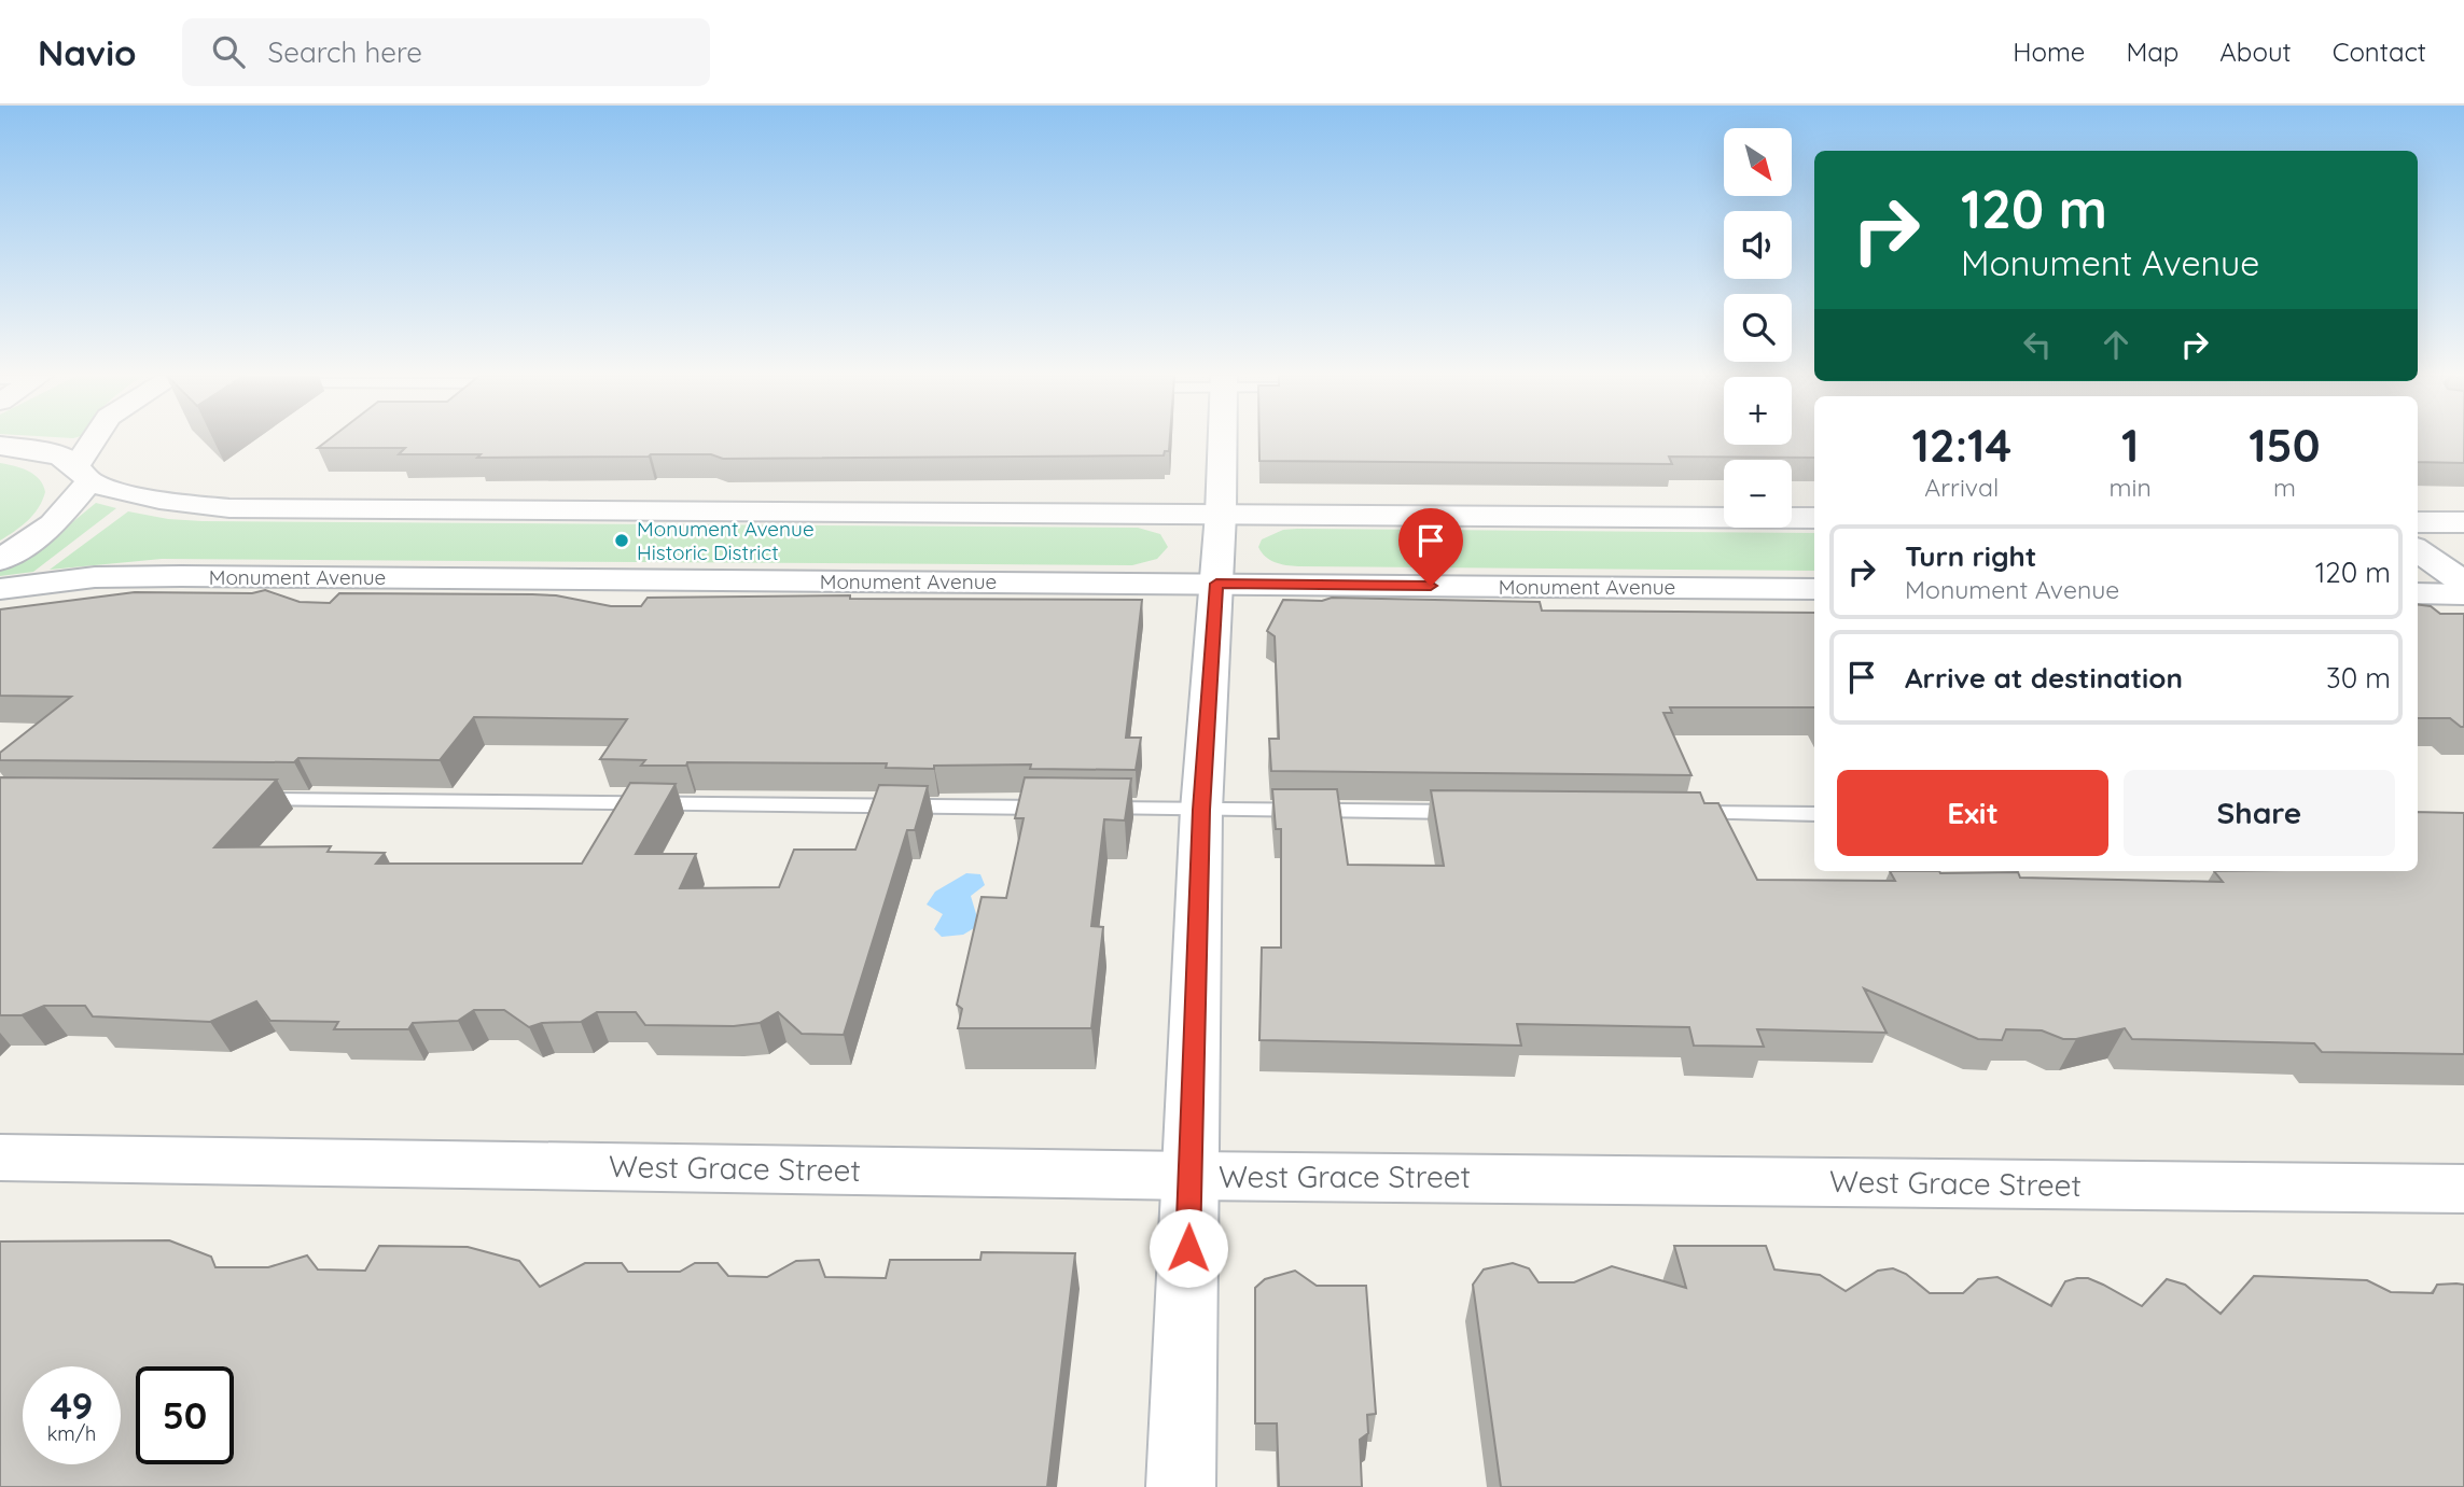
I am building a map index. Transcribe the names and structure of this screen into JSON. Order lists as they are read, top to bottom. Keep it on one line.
{"streets":{"street":["Monument Avenue","West Grace Street"]},"places":["Monument Avenue Historic District"],"north":"bottom right","page":{"header":"Navio","search":"Search here","nav":["Home","Map","About","Contact"],"map_buttons":["+","−"],"turn":["120 m","Monument Avenue"],"eta":["12:14","Arrival","1","min","150","m"],"list":[{"name":"Turn right","note":"Monument Avenue","value":"120 m"},{"name":"Arrive at destination","value":"30 m"}],"buttons":["Exit","Share"],"speed":"49 km/h","limit":"50"}}
